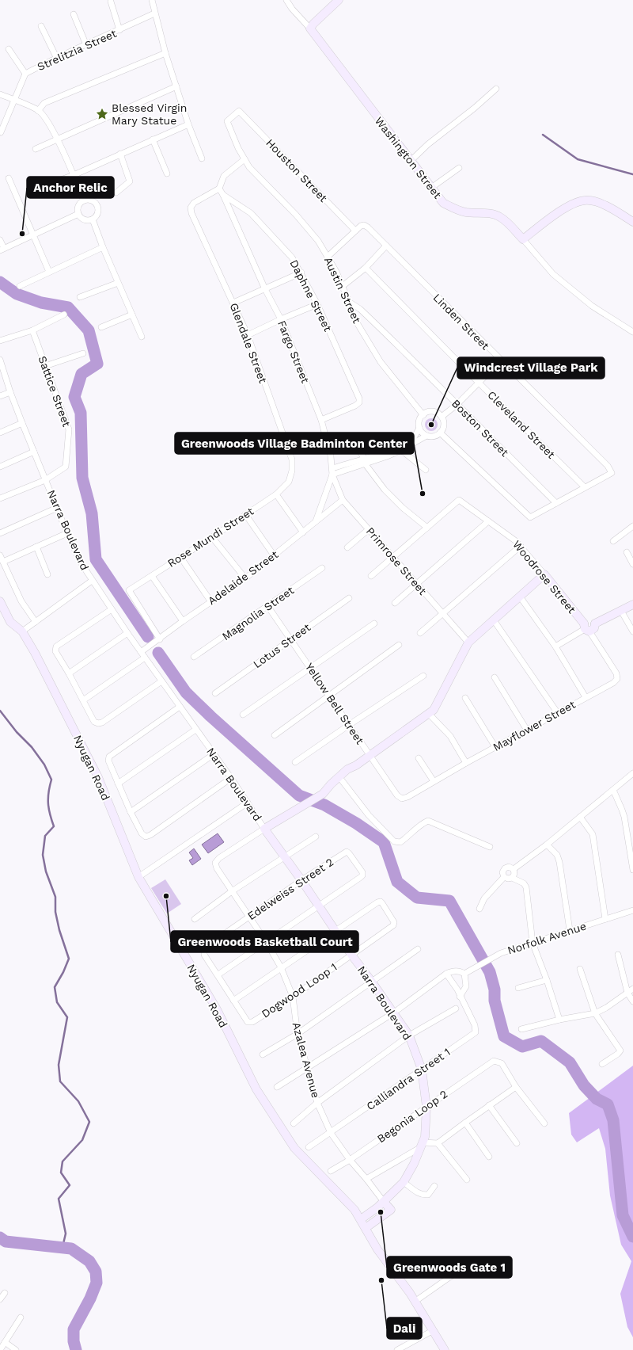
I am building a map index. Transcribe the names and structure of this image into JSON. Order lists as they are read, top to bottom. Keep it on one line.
{"streets":{"street":["Strelitzia Street","Washington Street","Houston Street","Austin Street","Daphne Street","Linden Street","Glendale Street","Fargo Street","Sattice Street","Cleveland Street","Boston Street","Narra Boulevard","Rose Mundi Street","Primrose Street","Woodrose Street","Adelaide Street","Magnolia Street","Lotus Street","Yellow Bell Street","Mayflower Street","Nyugan Road","Edelweiss Street 2","Norfolk Avenue","Dogwood Loop 1","Azalea Avenue","Calliandra Street 1","Begonia Loop 2"]},"crossings":[["Houston Street","Austin Street"],["Houston Street","Linden Street"],["Austin Street","Boston Street"],["Daphne Street","Fargo Street"],["Linden Street","Cleveland Street"],["Glendale Street","Fargo Street"],["Glendale Street","Rose Mundi Street"],["Fargo Street","Primrose Street"],["Fargo Street","Adelaide Street"],["Sattice Street","Narra Boulevard"],["Narra Boulevard","Adelaide Street"],["Narra Boulevard","Nyugan Road"],["Narra Boulevard","Edelweiss Street 2"],["Narra Boulevard","Dogwood Loop 1"],["Narra Boulevard","Azalea Avenue"],["Narra Boulevard","Calliandra Street 1"],["Narra Boulevard","Begonia Loop 2"],["Rose Mundi Street","Adelaide Street"],["Primrose Street","Woodrose Street"],["Primrose Street","Adelaide Street"],["Woodrose Street","Mayflower Street"],["Magnolia Street","Yellow Bell Street"],["Lotus Street","Yellow Bell Street"],["Yellow Bell Street","Mayflower Street"],["Edelweiss Street 2","Azalea Avenue"],["Dogwood Loop 1","Azalea Avenue"],["Azalea Avenue","Calliandra Street 1"],["Azalea Avenue","Begonia Loop 2"]],"places":{"place":["Blessed Virgin Mary Statue"],"other":["Anchor Relic","Windcrest Village Park","Greenwoods Village Badminton Center","Greenwoods Basketball Court","Greenwoods Gate 1","Dali"]}}
